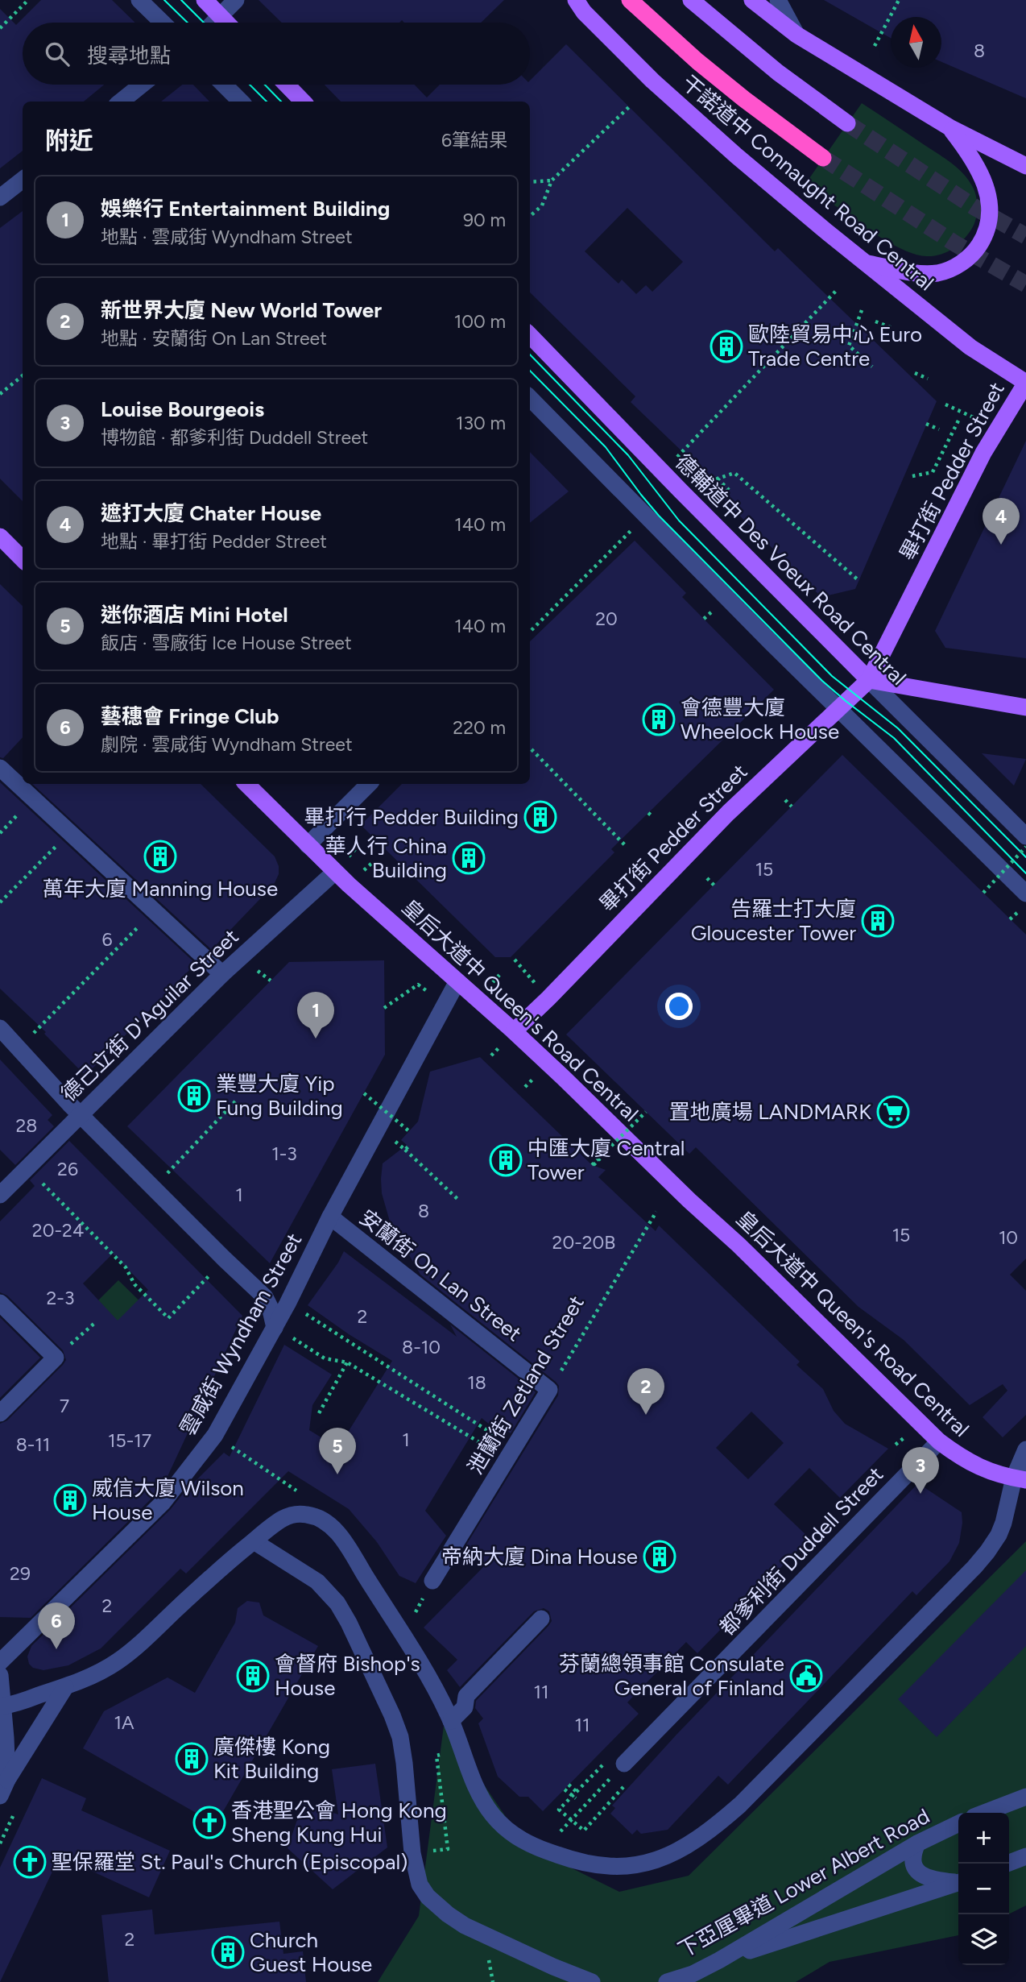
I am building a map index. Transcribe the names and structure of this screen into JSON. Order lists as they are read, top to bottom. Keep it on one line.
{"streets":{"highway":["干諾道中 Connaught Road Central"],"main road":["畢打街 Pedder Street","德輔道中 Des Voeux Road Central","皇后大道中 Queen's Road Central"],"street":["德己立街 D'Aguilar Street","安蘭街 On Lan Street","雲咸街 Wyndham Street","泄蘭街 Zetland Street","都爹利街 Duddell Street","下亞厘畢道 Lower Albert Road"]},"crossings":[["干諾道中 Connaught Road Central","畢打街 Pedder Street"],["畢打街 Pedder Street","德輔道中 Des Voeux Road Central"],["畢打街 Pedder Street","皇后大道中 Queen's Road Central"],["皇后大道中 Queen's Road Central","德己立街 D'Aguilar Street"],["皇后大道中 Queen's Road Central","雲咸街 Wyndham Street"],["皇后大道中 Queen's Road Central","都爹利街 Duddell Street"],["安蘭街 On Lan Street","雲咸街 Wyndham Street"],["安蘭街 On Lan Street","泄蘭街 Zetland Street"]],"places":{"building":["歐陸貿易中心 Euro Trade Centre","會德豐大廈 Wheelock House","畢打行 Pedder Building","萬年大廈 Manning House","華人行 China Building","告羅士打大廈 Gloucester Tower","業豐大廈 Yip Fung Building","中匯大廈 Central Tower","威信大廈 Wilson House","帝納大廈 Dina House","會督府 Bishop's House","廣傑樓 Kong Kit Building","Church Guest House"],"supermarket":["置地廣場 LANDMARK"],"public building":["芬蘭總領事館 Consulate General of Finland"],"church":["香港聖公會 Hong Kong Sheng Kung Hui","聖保羅堂 St. Paul's Church (Episcopal)"]},"house_numbers":["8","20","15","6","28","1-3","26","1","8","20-24","15","10","20-20B","2-3","2","8-10","18","7","1","15-17","8-11","29","2","11","1A","11","2"],"north":"top","page":{"search":"搜尋地點","heading":["附近","6筆結果"],"list":[{"mark":"1","name":"娛樂行 Entertainment Building","note":"地點 · 雲咸街 Wyndham Street","value":"90 m"},{"mark":"2","name":"新世界大廈 New World Tower","note":"地點 · 安蘭街 On Lan Street","value":"100 m"},{"mark":"3","name":"Louise Bourgeois","note":"博物館 · 都爹利街 Duddell Street","value":"130 m"},{"mark":"4","name":"遮打大廈 Chater House","note":"地點 · 畢打街 Pedder Street","value":"140 m"},{"mark":"5","name":"迷你酒店 Mini Hotel","note":"飯店 · 雪廠街 Ice House Street","value":"140 m"},{"mark":"6","name":"藝穗會 Fringe Club","note":"劇院 · 雲咸街 Wyndham Street","value":"220 m"}],"pins":["4","1","2","5","3","6"],"map_buttons":["+","−"]}}
